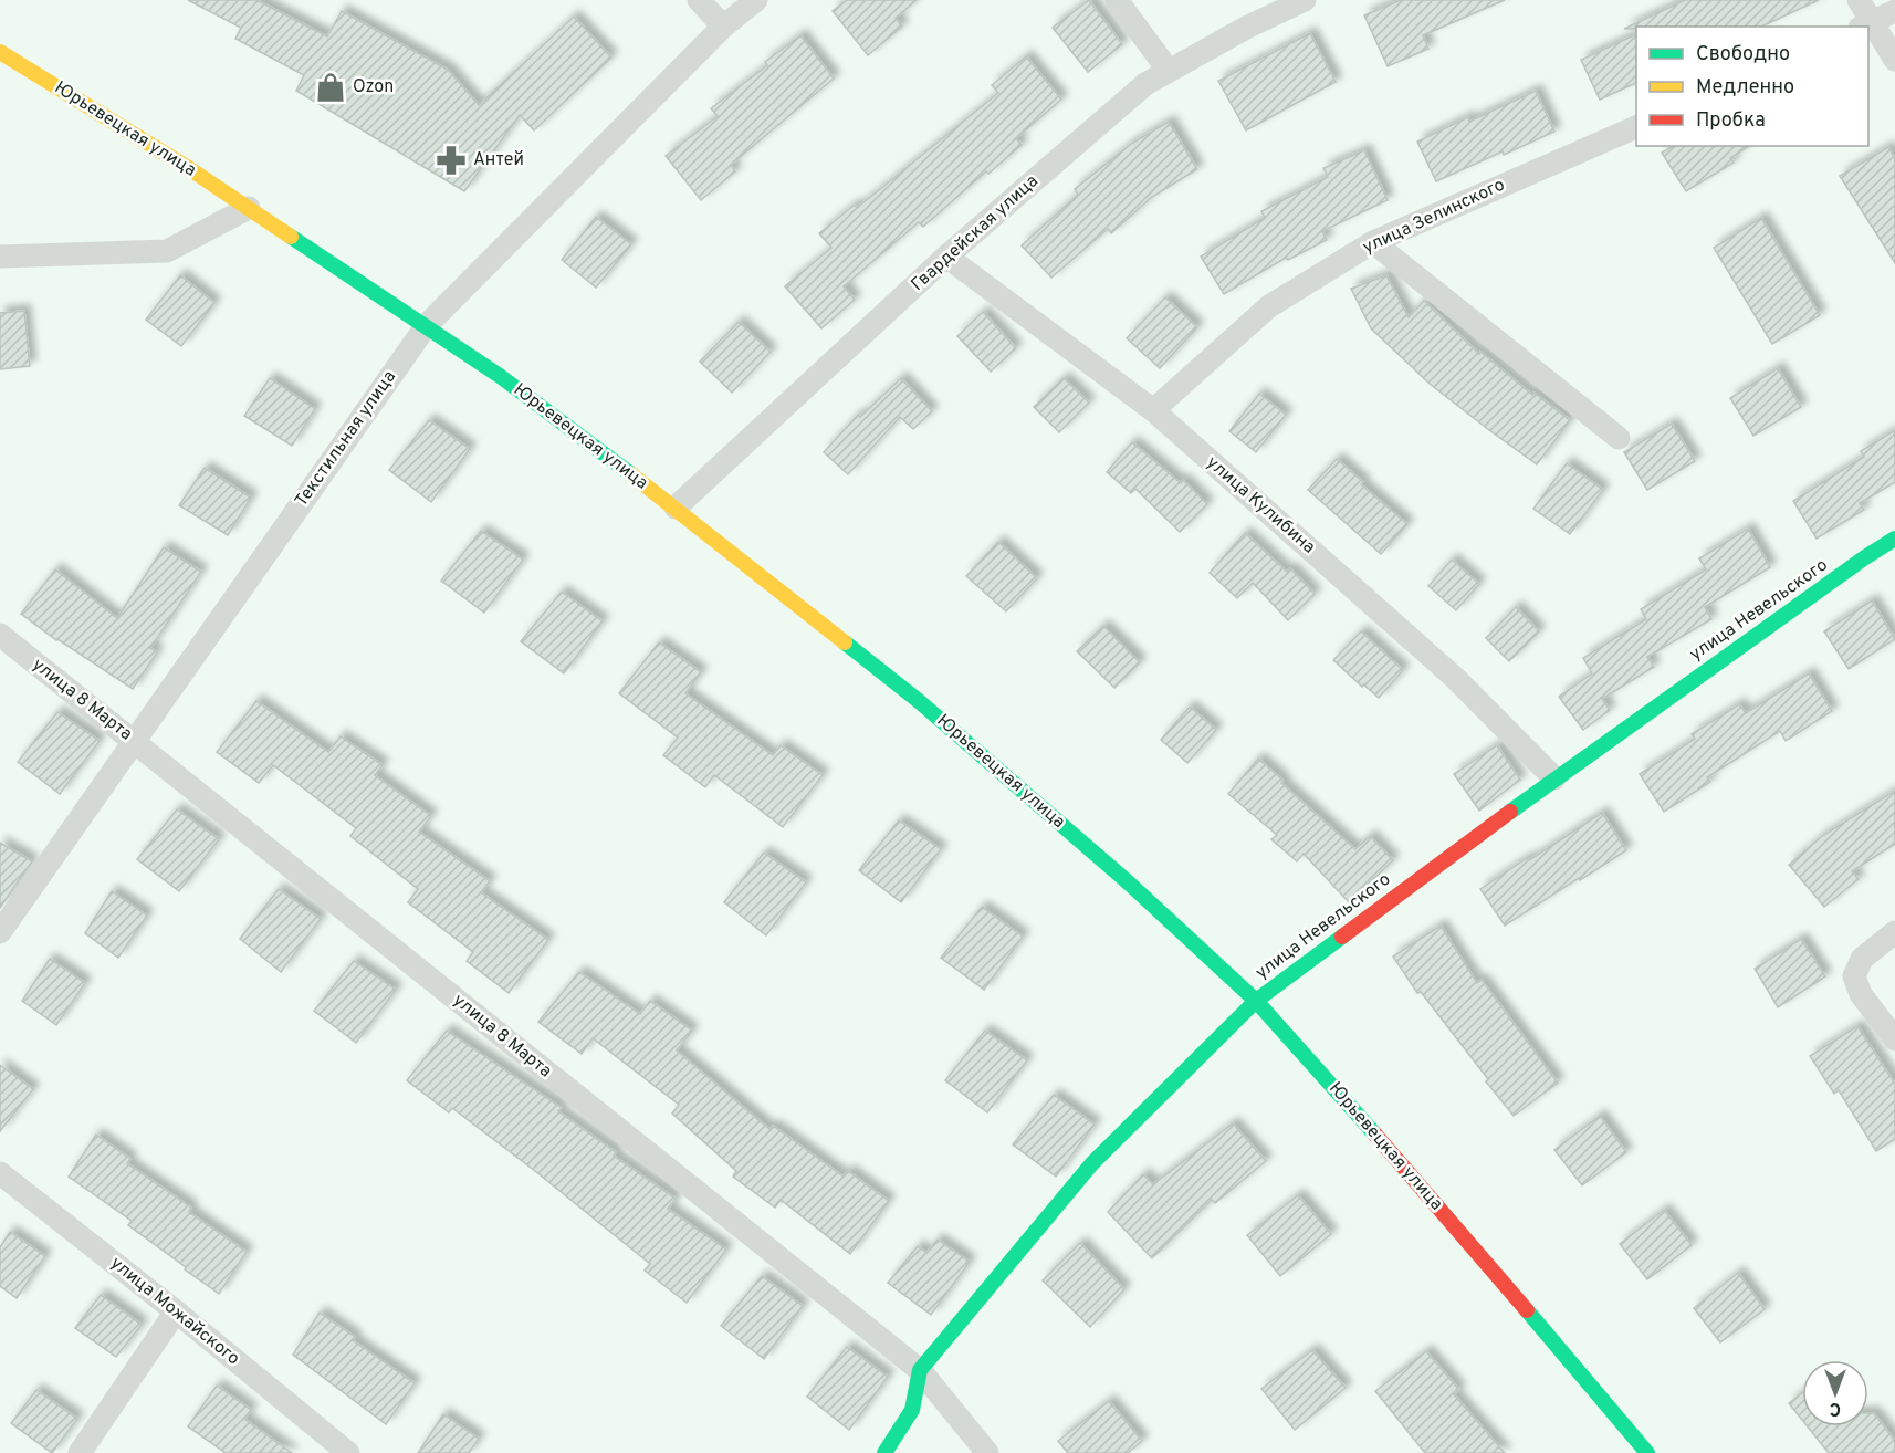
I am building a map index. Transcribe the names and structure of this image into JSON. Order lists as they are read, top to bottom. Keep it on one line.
{"streets":{"main road":["Юрьевецкая улица","улица Невельского"],"street":["улица Зелинского","Гвардейская улица","Текстильная улица","улица Кулибина","улица 8 Марта","улица Можайского"]},"crossings":[["Юрьевецкая улица","Гвардейская улица"],["Юрьевецкая улица","Текстильная улица"],["Юрьевецкая улица","улица Невельского"],["улица Зелинского","улица Кулибина"],["Гвардейская улица","улица Кулибина"],["Текстильная улица","улица 8 Марта"],["улица Кулибина","улица Невельского"],["улица Невельского","улица 8 Марта"]],"places":{"shop":["Ozon"],"pharmacy":["Антей"]},"legend":["Свободно","Медленно","Пробка"],"north":"bottom"}
